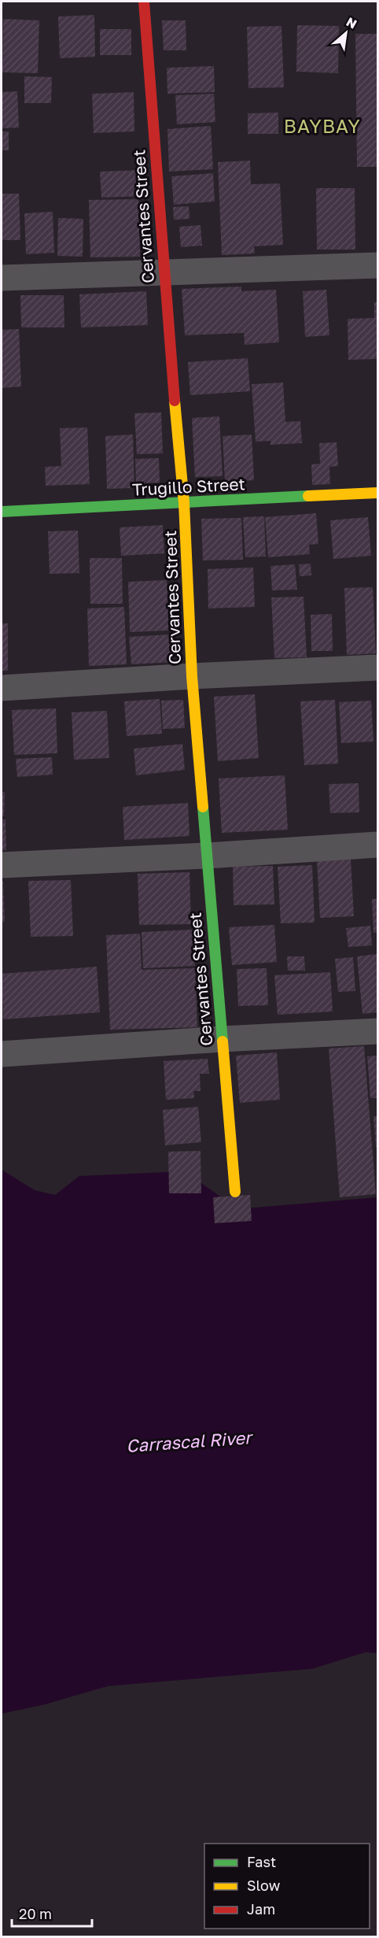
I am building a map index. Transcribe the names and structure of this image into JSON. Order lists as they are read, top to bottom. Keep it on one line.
{"streets":{"street":["Cervantes Street","Trugillo Street"]},"crossings":[["Cervantes Street","Trugillo Street"]],"districts":["BAYBAY"],"water":["Carrascal River"],"legend":["Fast","Slow","Jam"],"scale_bar":"20 m","north":"top right"}
